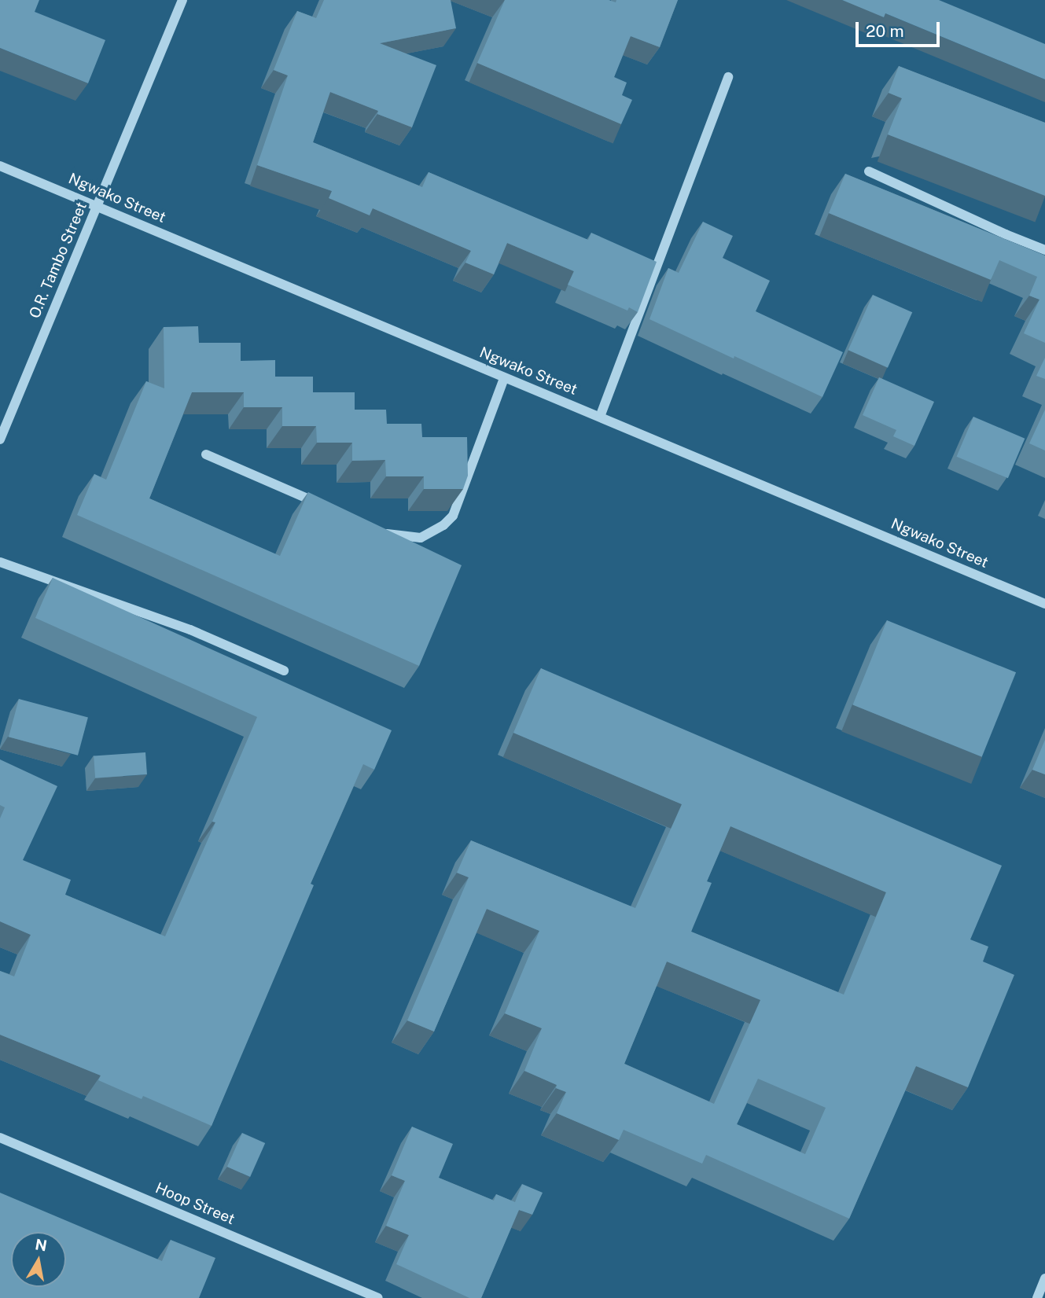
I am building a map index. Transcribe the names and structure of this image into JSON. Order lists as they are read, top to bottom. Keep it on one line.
{"streets":{"street":["Ngwako Street","O.R. Tambo Street","Hoop Street"]},"crossings":[["Ngwako Street","O.R. Tambo Street"]],"scale_bar":"20 m","north":"top"}
